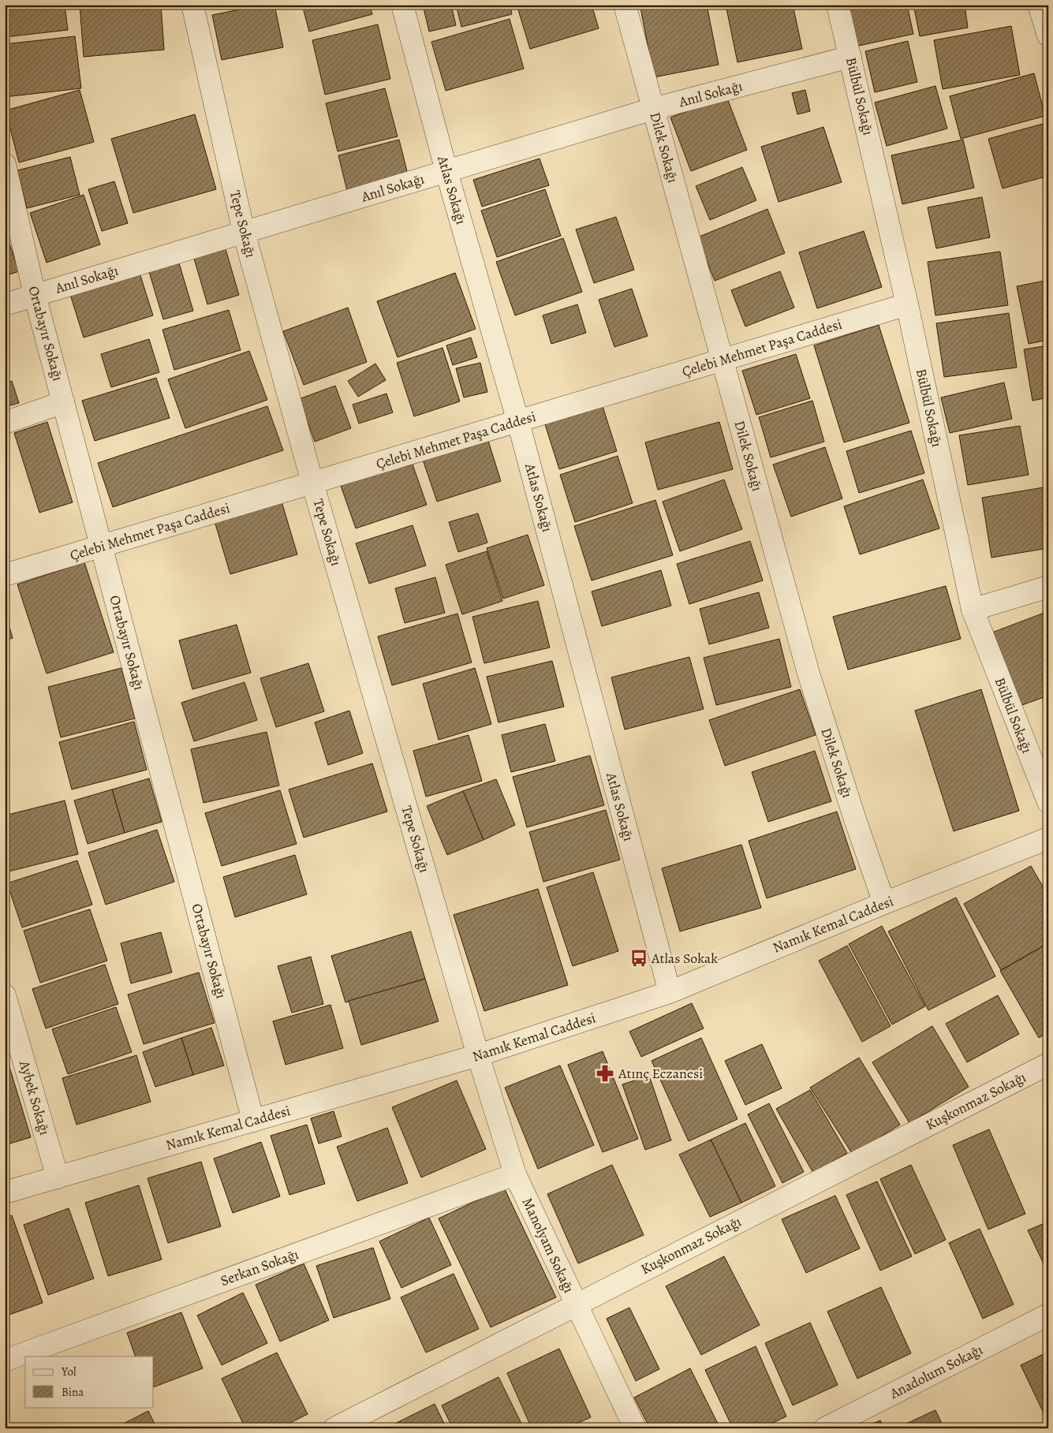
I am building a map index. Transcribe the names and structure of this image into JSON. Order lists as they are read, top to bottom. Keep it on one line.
{"streets":{"street":["Anıl Sokağı","Bülbül Sokağı","Dilek Sokağı","Atlas Sokağı","Tepe Sokağı","Ortabayır Sokağı","Çelebi Mehmet Paşa Caddesi","Namık Kemal Caddesi","Aybek Sokağı","Kuşkonmaz Sokağı","Manolyam Sokağı","Serkan Sokağı","Anadolum Sokağı"]},"crossings":[["Anıl Sokağı","Bülbül Sokağı"],["Anıl Sokağı","Dilek Sokağı"],["Anıl Sokağı","Atlas Sokağı"],["Anıl Sokağı","Tepe Sokağı"],["Anıl Sokağı","Ortabayır Sokağı"],["Bülbül Sokağı","Çelebi Mehmet Paşa Caddesi"],["Dilek Sokağı","Çelebi Mehmet Paşa Caddesi"],["Dilek Sokağı","Namık Kemal Caddesi"],["Atlas Sokağı","Çelebi Mehmet Paşa Caddesi"],["Atlas Sokağı","Namık Kemal Caddesi"],["Tepe Sokağı","Çelebi Mehmet Paşa Caddesi"],["Tepe Sokağı","Namık Kemal Caddesi"],["Tepe Sokağı","Manolyam Sokağı"],["Ortabayır Sokağı","Çelebi Mehmet Paşa Caddesi"],["Ortabayır Sokağı","Namık Kemal Caddesi"],["Namık Kemal Caddesi","Aybek Sokağı"],["Namık Kemal Caddesi","Manolyam Sokağı"],["Kuşkonmaz Sokağı","Manolyam Sokağı"],["Manolyam Sokağı","Serkan Sokağı"]],"places":{"bus stop":["Atlas Sokak"],"pharmacy":["Atınç Eczanesi"]},"legend":["Yol","Bina"]}
